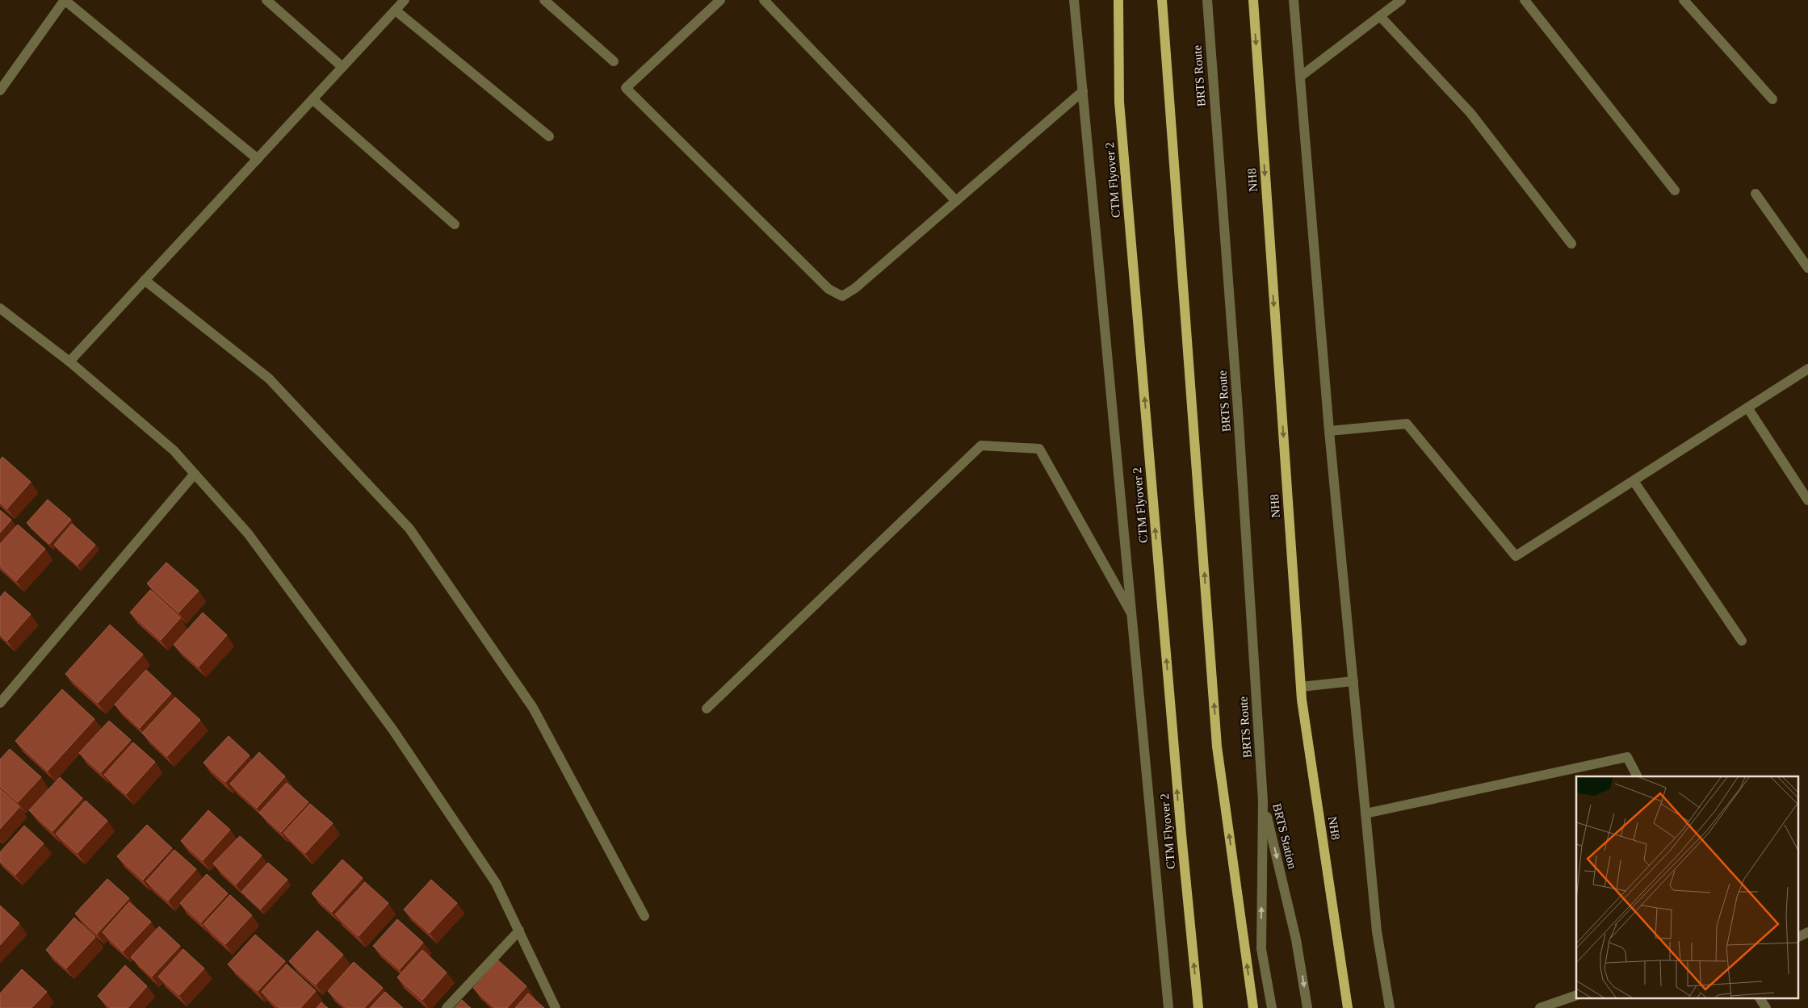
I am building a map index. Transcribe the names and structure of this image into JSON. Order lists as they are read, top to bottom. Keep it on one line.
{"streets":{"main road":["CTM Flyover 2","NH8"],"street":["BRTS Route","BRTS Station"]},"crossings":[["BRTS Route","BRTS Station"]]}
